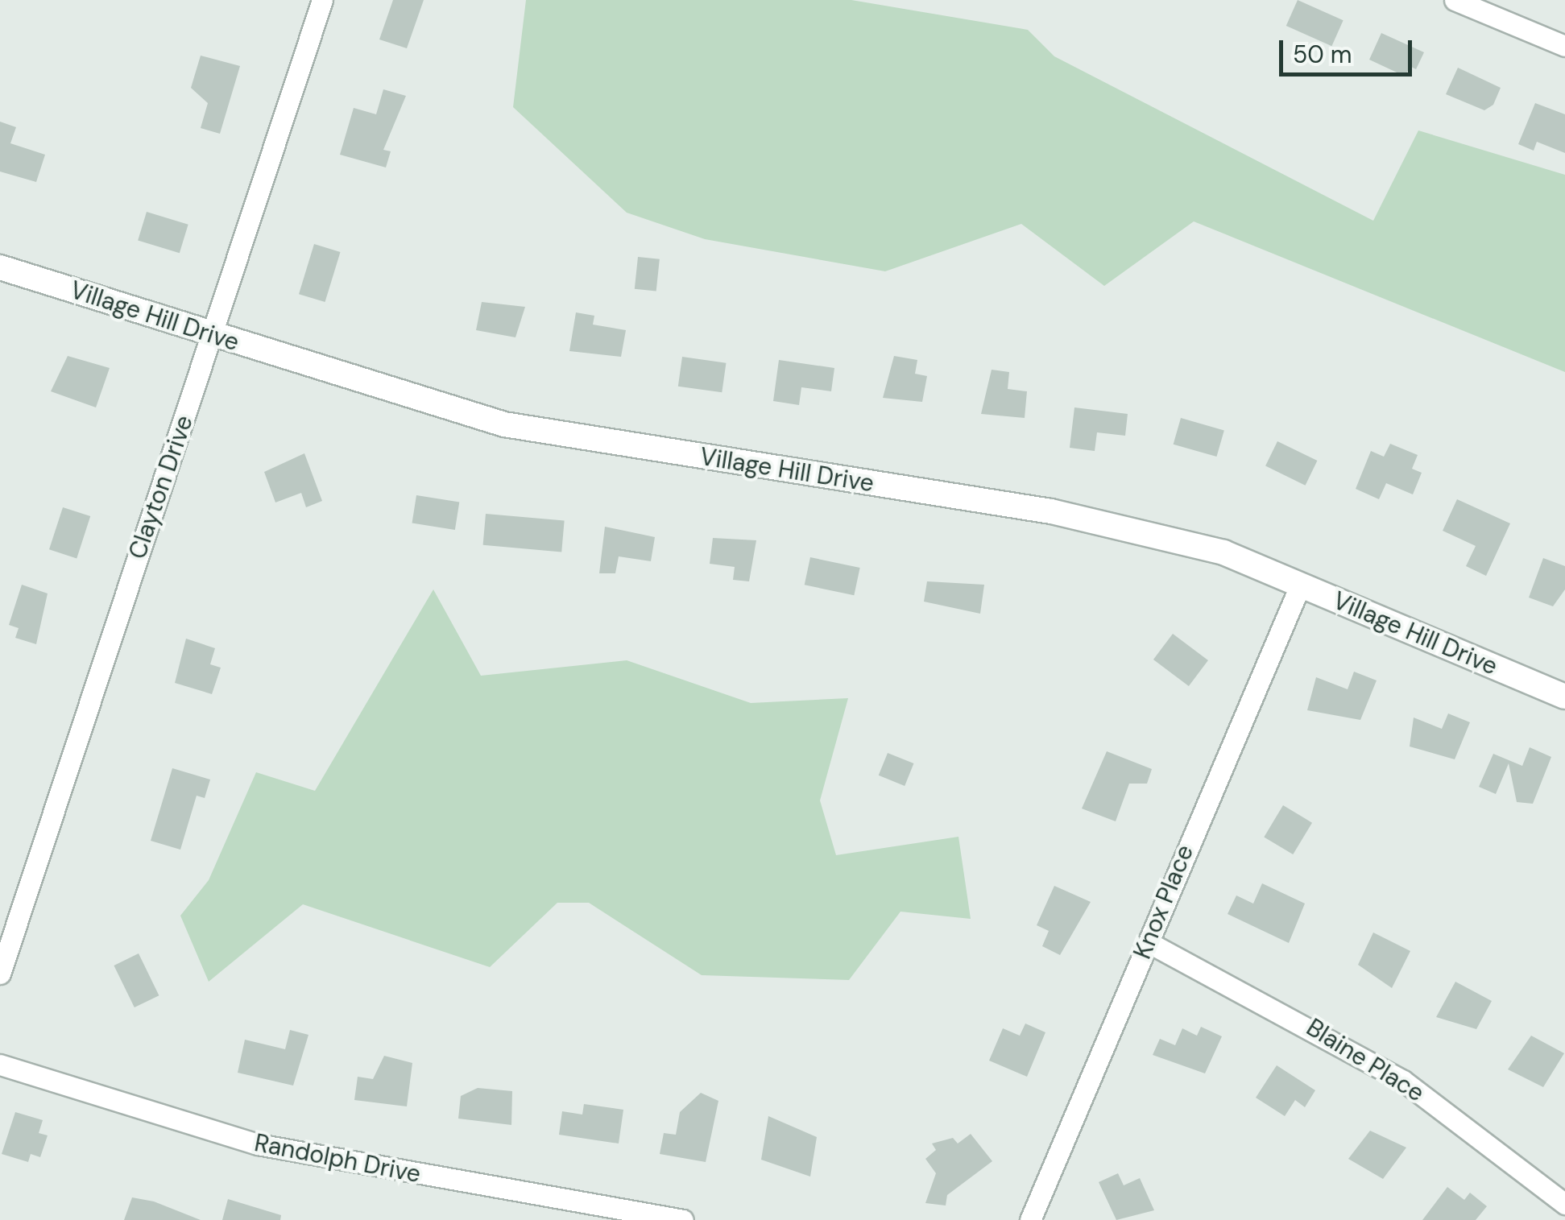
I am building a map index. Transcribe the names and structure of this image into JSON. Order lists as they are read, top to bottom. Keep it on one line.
{"streets":{"street":["Village Hill Drive","Clayton Drive","Knox Place","Blaine Place","Randolph Drive"]},"crossings":[["Village Hill Drive","Clayton Drive"],["Village Hill Drive","Knox Place"],["Knox Place","Blaine Place"]],"scale_bar":"50 m"}
